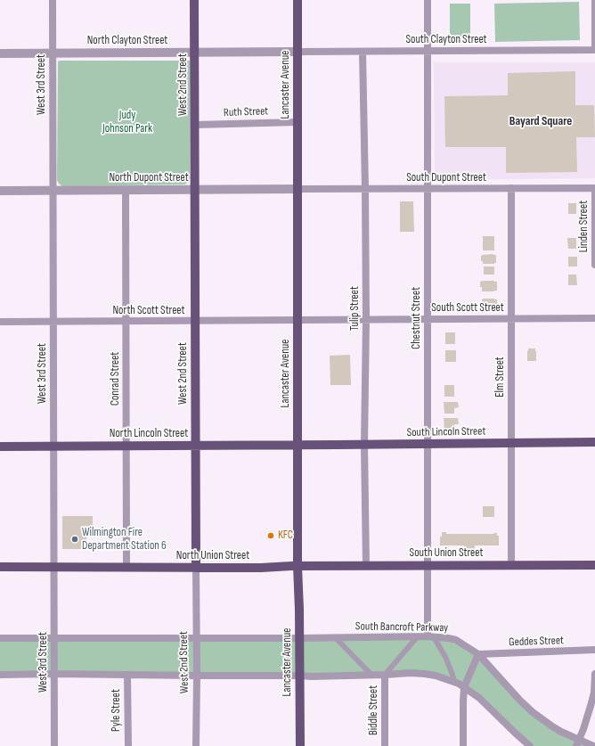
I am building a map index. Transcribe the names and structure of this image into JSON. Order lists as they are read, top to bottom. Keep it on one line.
{"streets":{"main road":["West 2nd Street","Lancaster Avenue","South Lincoln Street","North Lincoln Street","South Union Street","North Union Street"],"street":["South Clayton Street","North Clayton Street","West 3rd Street","Ruth Street","North Dupont Street","South Dupont Street","Linden Street","Tulip Street","South Scott Street","North Scott Street","Chestnut Street","Elm Street","Conrad Street","South Bancroft Parkway","Geddes Street","Pyle Street","Biddle Street"]},"crossings":[["South Clayton Street","North Clayton Street"],["South Clayton Street","Lancaster Avenue"],["South Clayton Street","Tulip Street"],["South Clayton Street","Chestnut Street"],["North Clayton Street","West 3rd Street"],["North Clayton Street","West 2nd Street"],["North Clayton Street","Lancaster Avenue"],["West 3rd Street","North Dupont Street"],["West 3rd Street","North Scott Street"],["West 3rd Street","North Lincoln Street"],["West 3rd Street","North Union Street"],["West 3rd Street","South Bancroft Parkway"],["West 2nd Street","Ruth Street"],["West 2nd Street","North Dupont Street"],["West 2nd Street","North Scott Street"],["West 2nd Street","North Lincoln Street"],["West 2nd Street","North Union Street"],["West 2nd Street","South Bancroft Parkway"],["Lancaster Avenue","Ruth Street"],["Lancaster Avenue","North Dupont Street"],["Lancaster Avenue","South Dupont Street"],["Lancaster Avenue","South Scott Street"],["Lancaster Avenue","North Scott Street"],["Lancaster Avenue","South Lincoln Street"],["Lancaster Avenue","North Lincoln Street"],["Lancaster Avenue","South Union Street"],["Lancaster Avenue","North Union Street"],["Lancaster Avenue","South Bancroft Parkway"],["North Dupont Street","South Dupont Street"],["North Dupont Street","Conrad Street"],["South Dupont Street","Linden Street"],["South Dupont Street","Tulip Street"],["South Dupont Street","Chestnut Street"],["South Dupont Street","Elm Street"],["Tulip Street","South Scott Street"],["Tulip Street","South Lincoln Street"],["Tulip Street","South Union Street"],["South Scott Street","North Scott Street"],["South Scott Street","Chestnut Street"],["South Scott Street","Elm Street"],["North Scott Street","Conrad Street"],["Chestnut Street","South Lincoln Street"],["Chestnut Street","South Union Street"],["Chestnut Street","South Bancroft Parkway"],["Elm Street","South Lincoln Street"],["Elm Street","South Union Street"],["Conrad Street","North Lincoln Street"],["Conrad Street","North Union Street"],["South Lincoln Street","North Lincoln Street"],["South Union Street","North Union Street"],["South Bancroft Parkway","Geddes Street"]],"districts":["Bayard Square"],"parks":["Judy Johnson Park"],"places":["KFC","Wilmington Fire Department Station 6"]}
